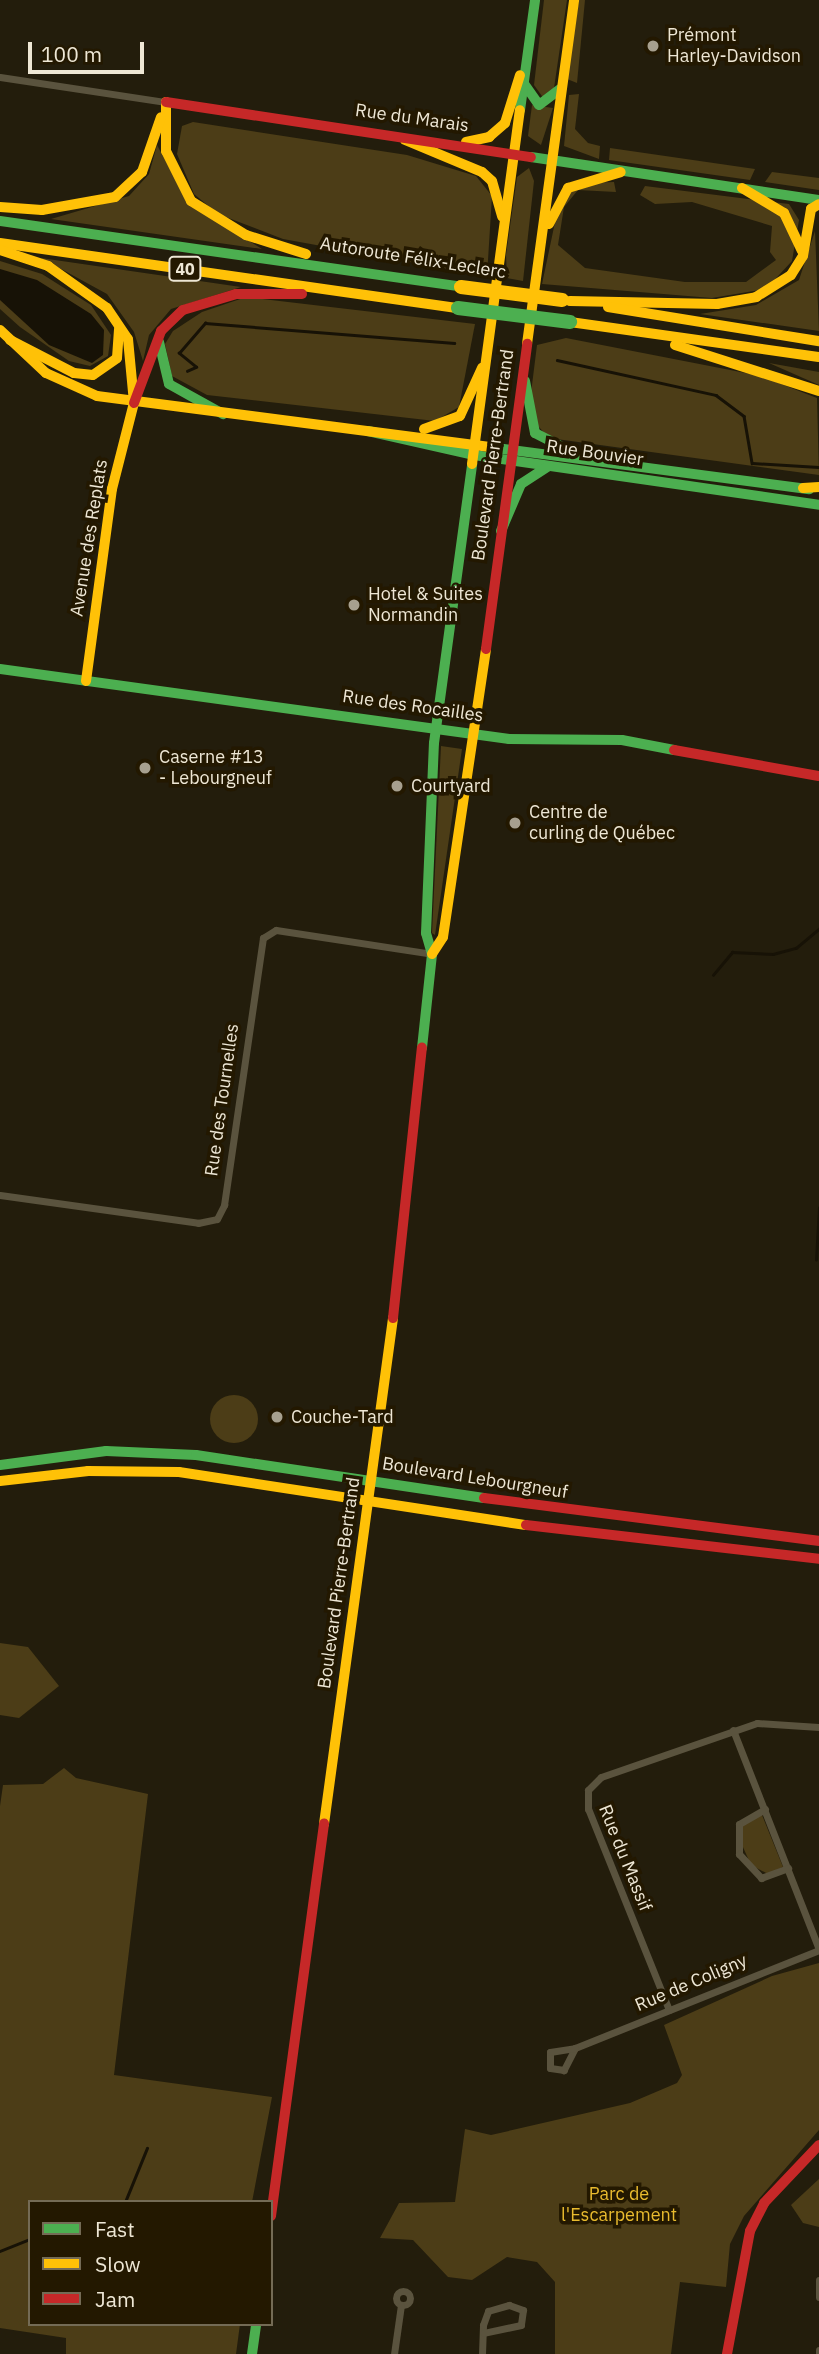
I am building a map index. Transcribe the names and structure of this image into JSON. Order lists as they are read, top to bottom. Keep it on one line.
{"streets":{"main road":["Rue du Marais","Autoroute Félix-Leclerc","40","Rue Bouvier","Boulevard Pierre-Bertrand","Avenue des Replats","Rue des Rocailles","Boulevard Lebourgneuf"],"street":["Rue des Tournelles","Rue du Massif","Rue de Coligny"]},"crossings":[["Rue du Marais","Boulevard Pierre-Bertrand"],["Rue Bouvier","Boulevard Pierre-Bertrand"],["Rue Bouvier","Avenue des Replats"],["Boulevard Pierre-Bertrand","Rue des Rocailles"],["Boulevard Pierre-Bertrand","Rue des Tournelles"],["Boulevard Pierre-Bertrand","Boulevard Lebourgneuf"],["Avenue des Replats","Rue des Rocailles"],["Rue du Massif","Rue de Coligny"]],"parks":["Parc de l'Escarpement"],"places":["Prémont Harley-Davidson","Hotel & Suites Normandin","Caserne #13 - Lebourgneuf","Courtyard","Centre de curling de Québec","Couche-Tard"],"legend":["Fast","Slow","Jam"],"scale_bar":"100 m"}
